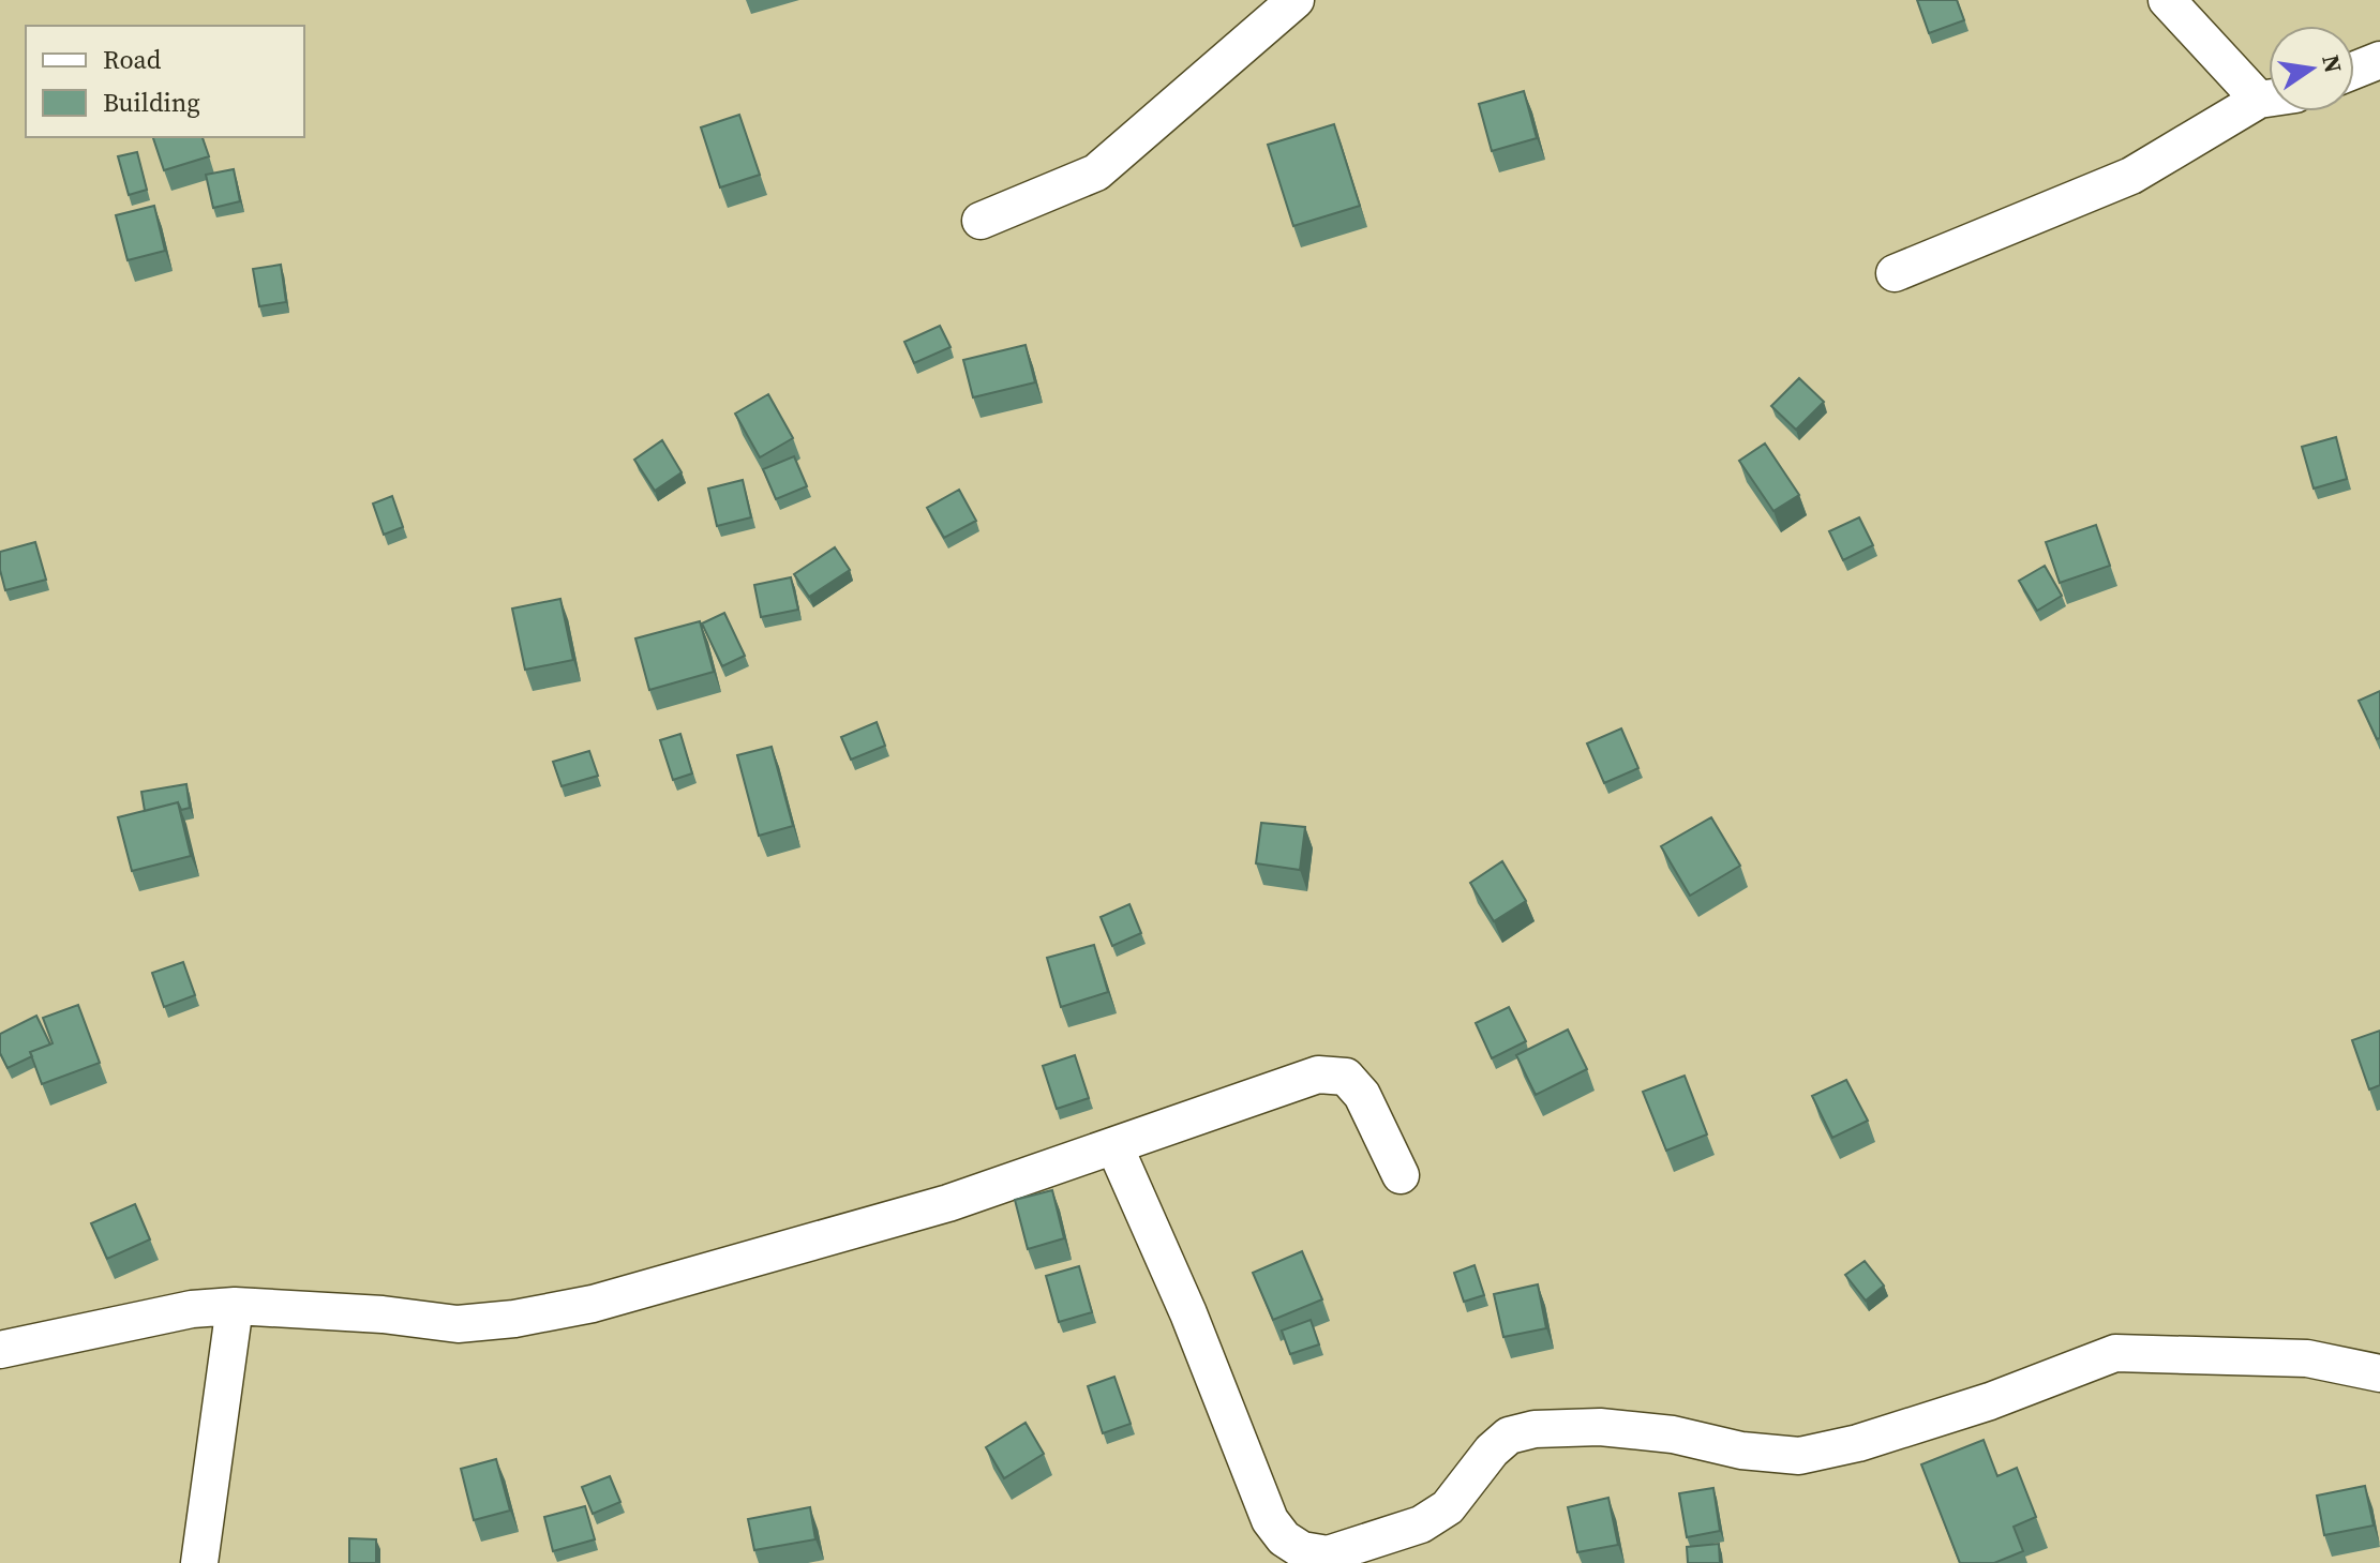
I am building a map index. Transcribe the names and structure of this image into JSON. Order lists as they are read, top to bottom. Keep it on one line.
{"legend":["Road","Building"],"north":"right"}
